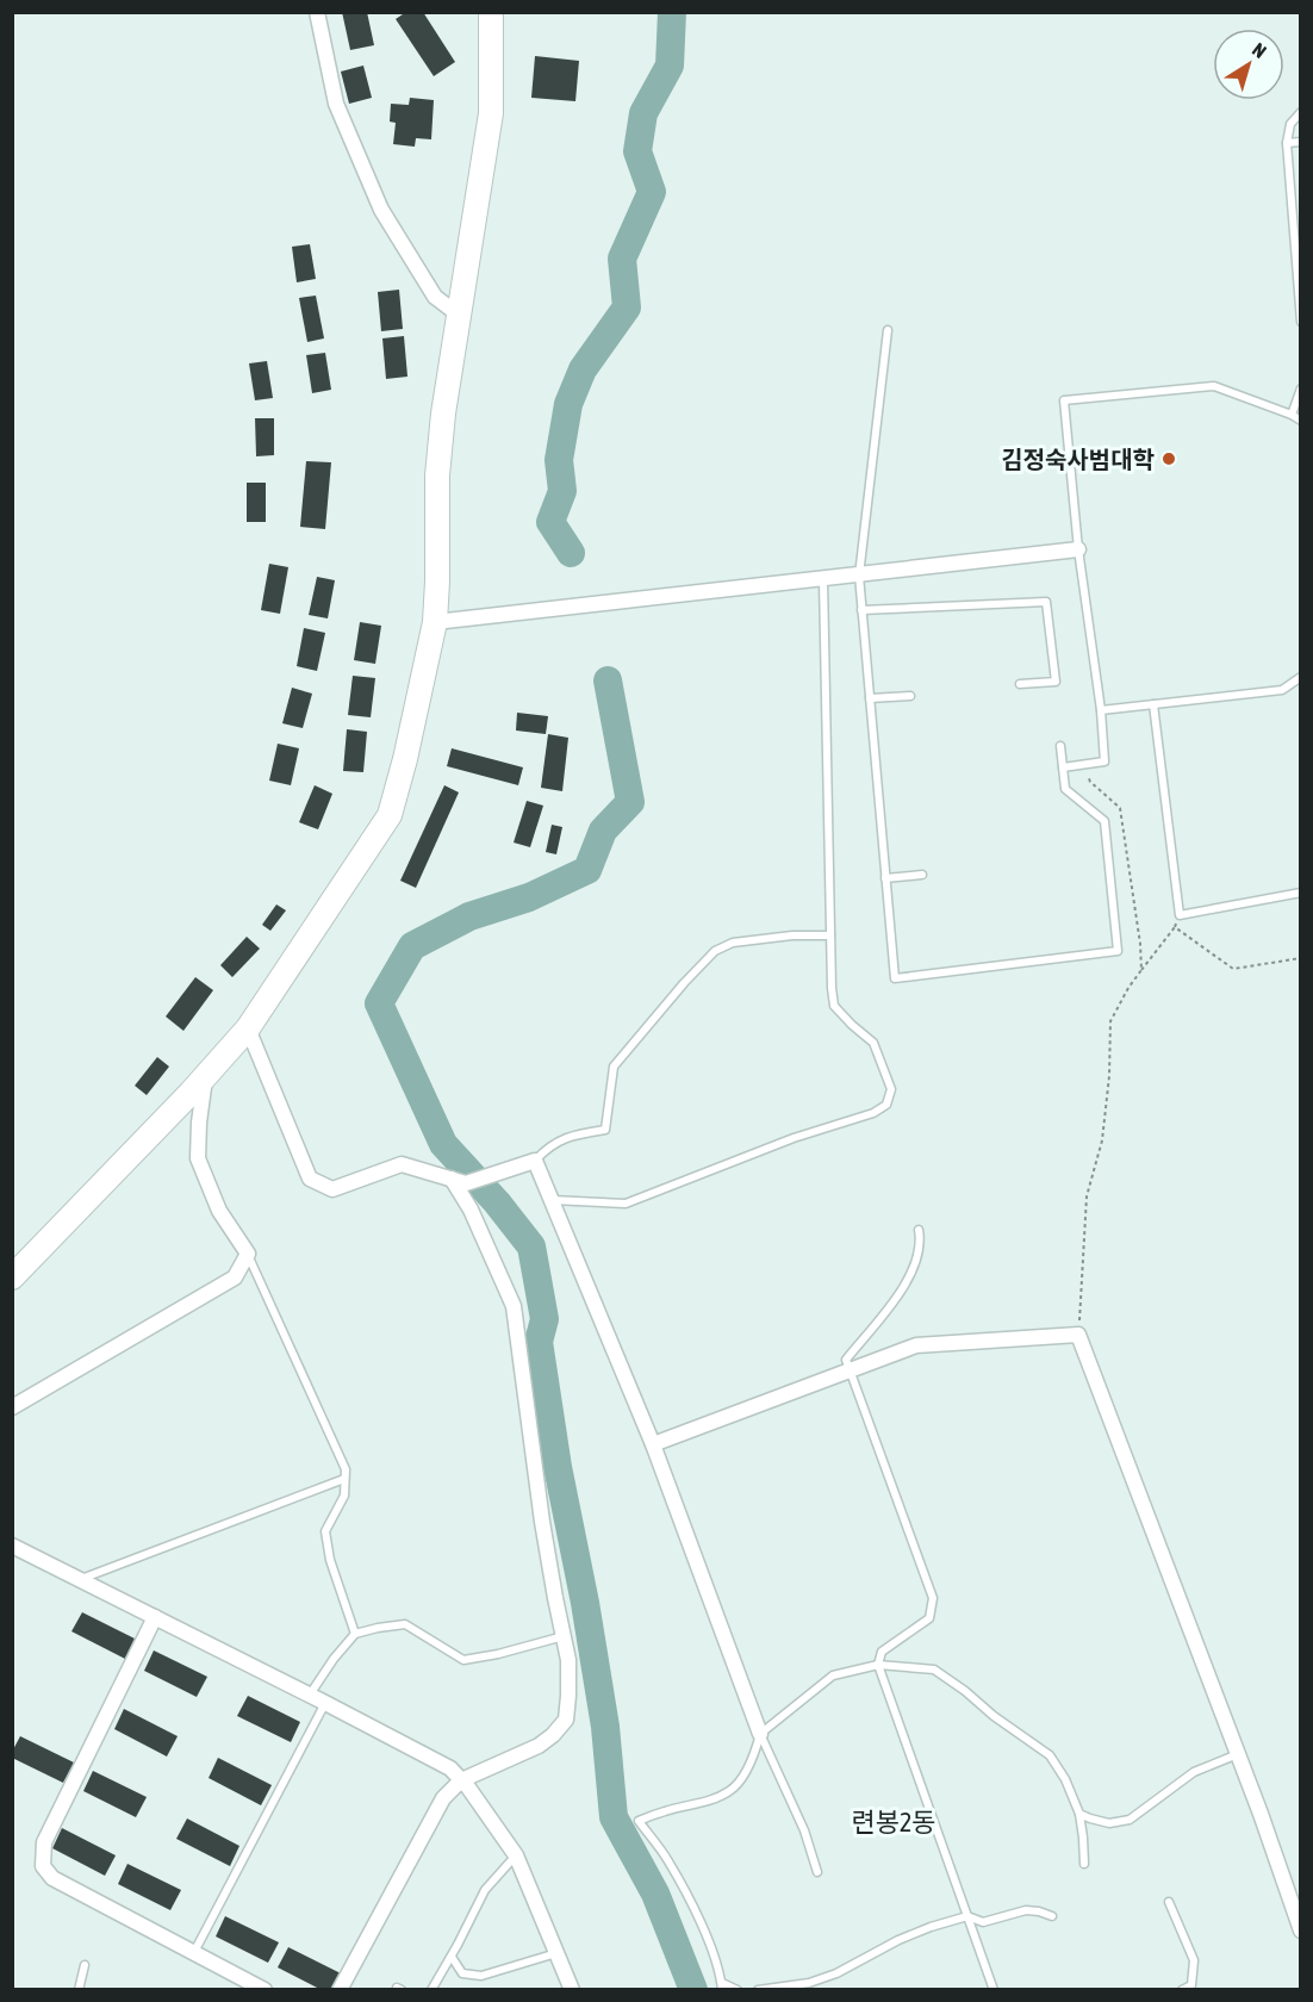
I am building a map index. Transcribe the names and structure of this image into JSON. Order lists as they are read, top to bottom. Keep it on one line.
{"districts":["련봉2동"],"places":["김정숙사범대학"],"north":"top right"}
